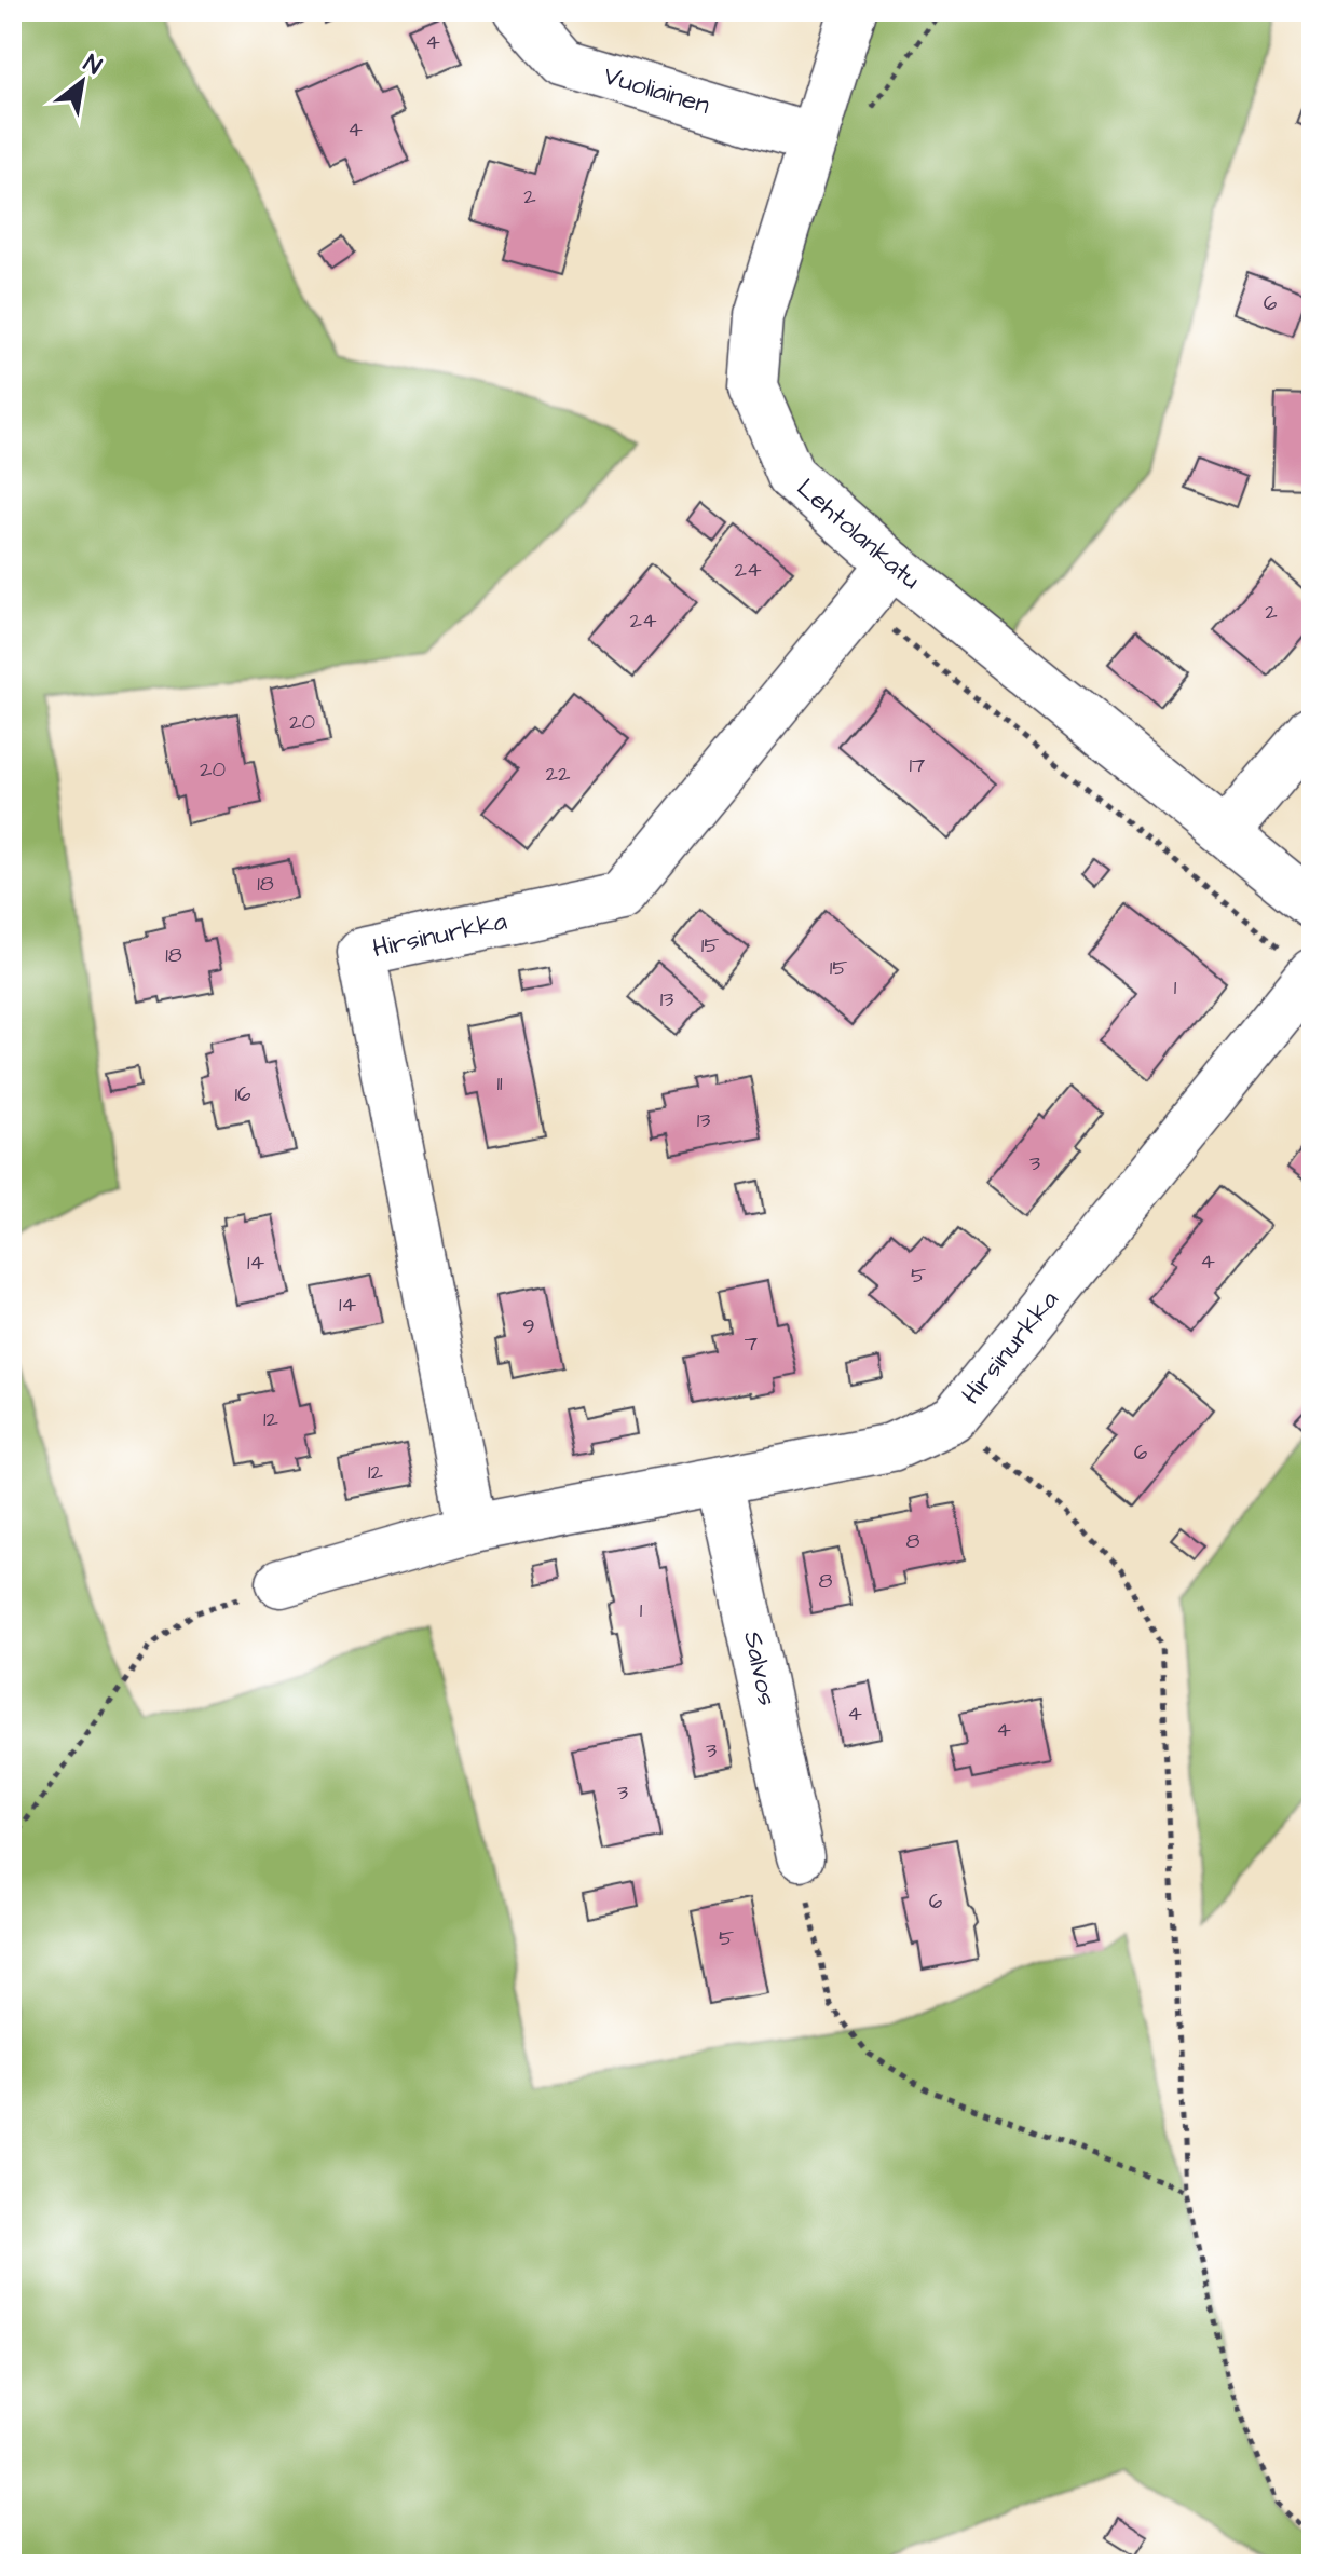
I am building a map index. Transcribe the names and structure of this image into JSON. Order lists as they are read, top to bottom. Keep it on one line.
{"streets":{"street":["Vuoliainen","Lehtolankatu","Hirsinurkka","Salvos"]},"crossings":[["Vuoliainen","Lehtolankatu"],["Lehtolankatu","Hirsinurkka"],["Hirsinurkka","Salvos"]],"house_numbers":["4","4","2","6","24","2","24","20","17","20","22","18","15","18","15","1","13","11","16","13","3","4","14","5","14","9","7","12","6","12","8","8","1","4","4","3","3","6","5"],"north":"top right"}
